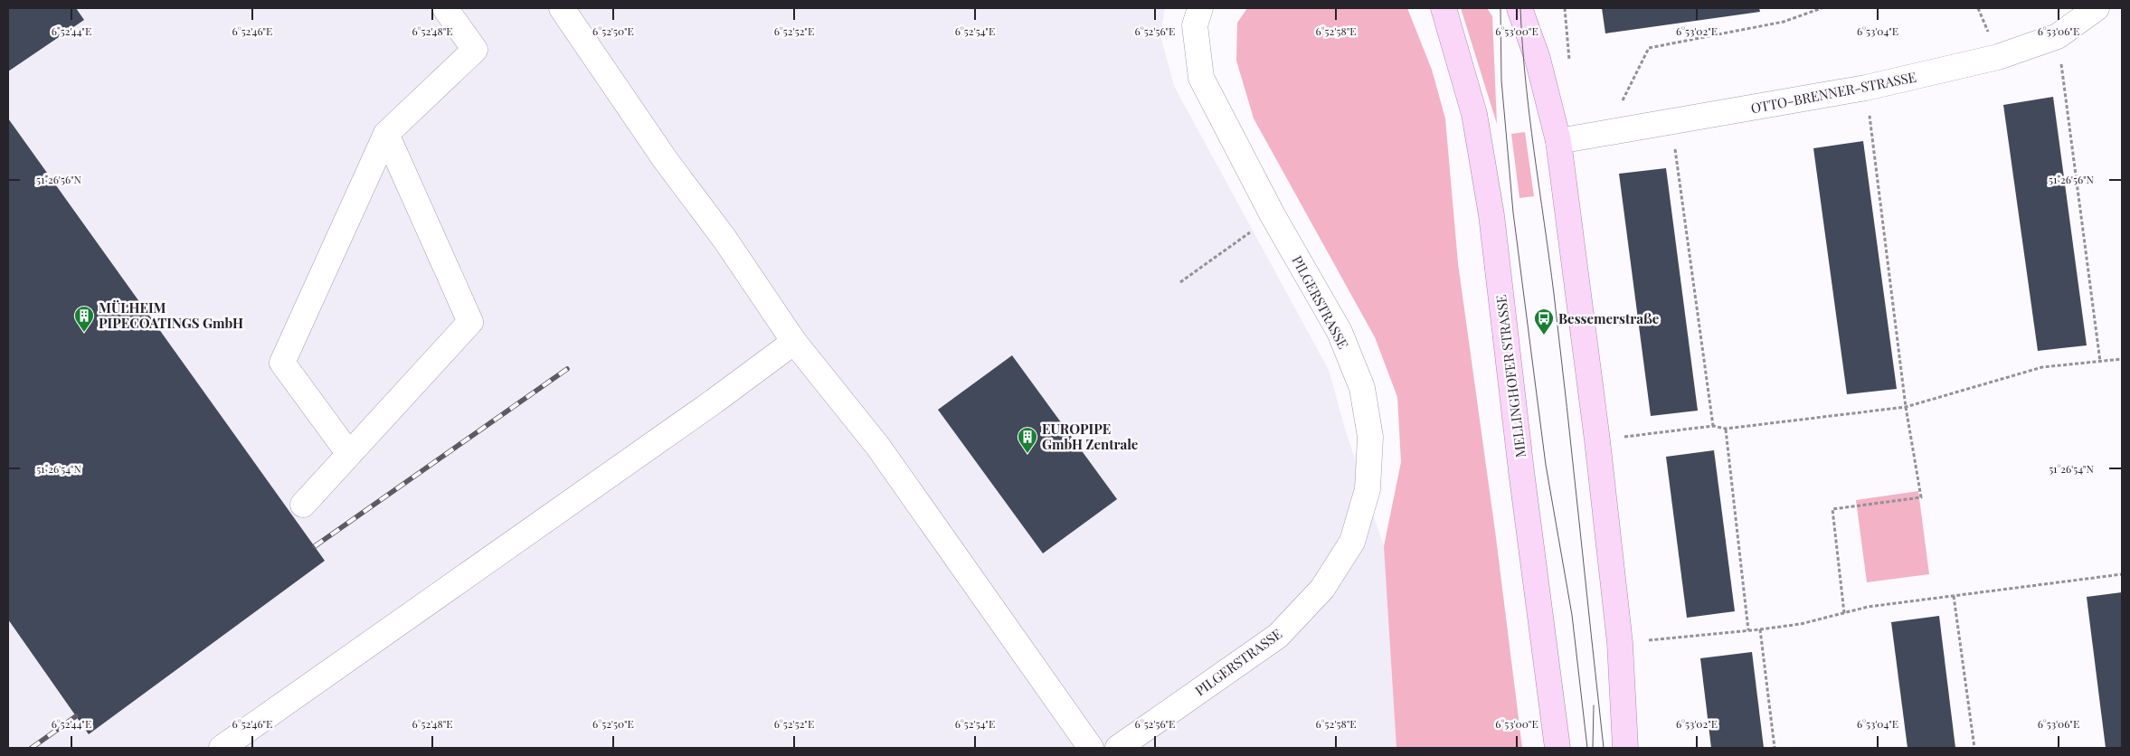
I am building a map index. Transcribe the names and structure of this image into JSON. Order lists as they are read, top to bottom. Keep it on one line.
{"streets":{"main road":["MELLINGHOFER STRASSE"],"street":["OTTO-BRENNER-STRASSE","PILGERSTRASSE"]},"places":{"building":["MÜLHEIM PIPECOATINGS GmbH","EUROPIPE GmbH Zentrale"],"bus stop":["Bessemerstraße"]},"coordinates":["6°52'44\"E","6°52'46\"E","6°52'48\"E","6°52'50\"E","6°52'52\"E","6°52'54\"E","6°52'56\"E","6°52'58\"E","6°53'00\"E","6°53'02\"E","6°53'04\"E","6°53'06\"E","51°26'56\"N","51°26'54\"N"]}
